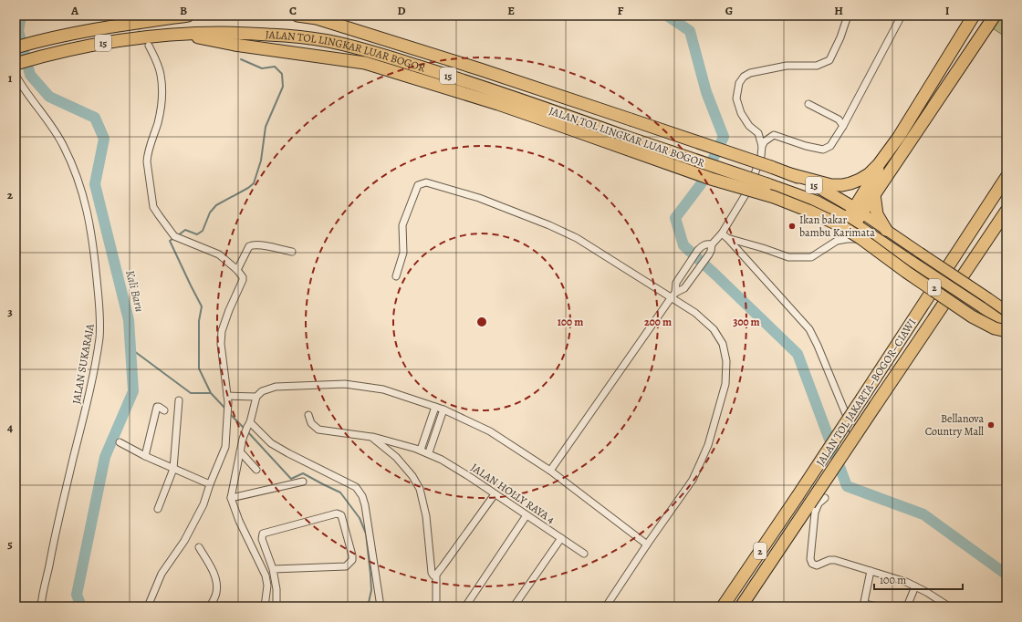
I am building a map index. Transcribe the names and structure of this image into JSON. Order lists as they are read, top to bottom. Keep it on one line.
{"streets":{"highway":["15","JALAN TOL LINGKAR LUAR BOGOR","2","JALAN TOL JAKARTA–BOGOR–CIAWI"],"street":["JALAN SUKARAJA","JALAN HOLLY RAYA 4"]},"water":["Kali Baru"],"places":["Ikan bakar bambu Karimata","Bellanova Country Mall"],"scale_bar":"100 m","grid":{"columns":["A","B","C","D","E","F","G","H","I"],"rows":["1","2","3","4","5"]},"rings":["100 m","200 m","300 m"]}
